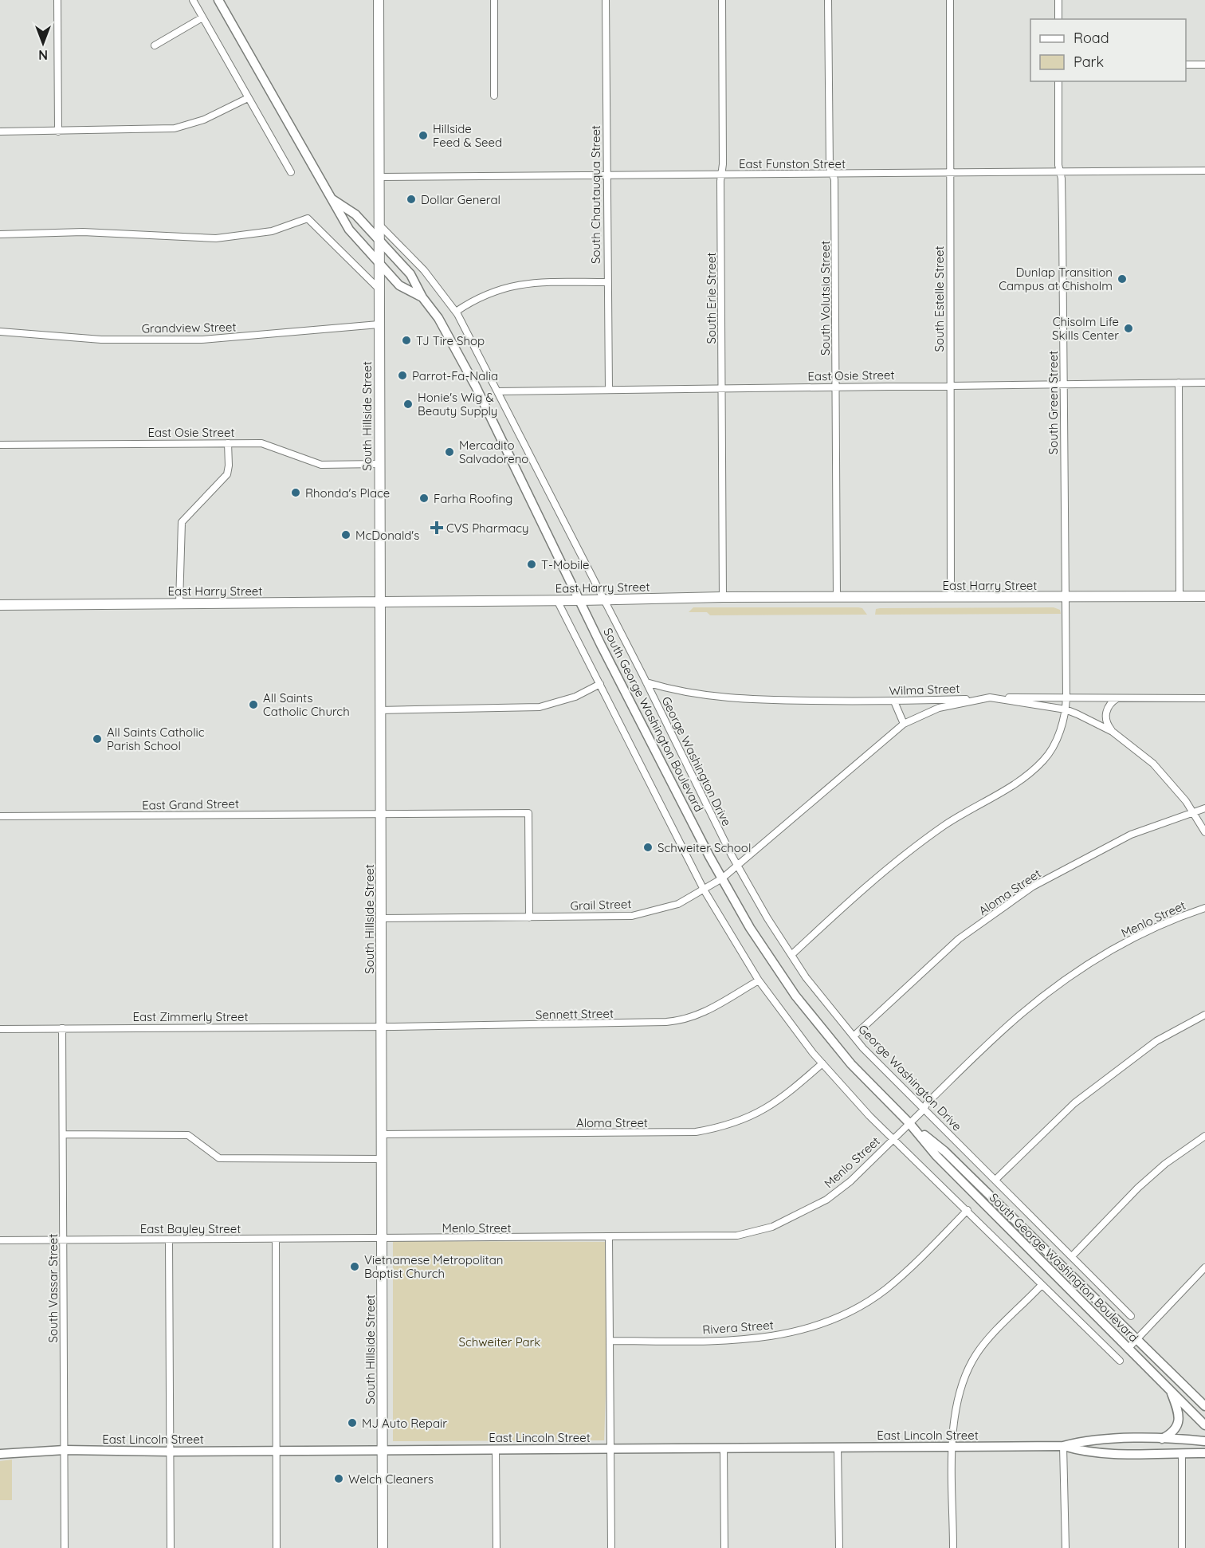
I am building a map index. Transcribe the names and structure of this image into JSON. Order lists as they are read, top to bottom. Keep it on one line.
{"streets":{"main road":["South Hillside Street","East Harry Street"],"street":["East Funston Street","South Chautauqua Street","South Erie Street","South Volutsia Street","South Estelle Street","Grandview Street","East Osie Street","South Green Street","Wilma Street","South George Washington Boulevard","George Washington Drive","East Grand Street","Aloma Street","Grail Street","Menlo Street","Sennett Street","East Zimmerly Street","East Bayley Street","South Vassar Street","Rivera Street","East Lincoln Street"]},"crossings":[["East Funston Street","South Chautauqua Street"],["East Funston Street","South Erie Street"],["East Funston Street","South Volutsia Street"],["East Funston Street","South Estelle Street"],["East Funston Street","South Green Street"],["East Funston Street","South Hillside Street"],["South Chautauqua Street","East Osie Street"],["South Erie Street","East Osie Street"],["South Erie Street","East Harry Street"],["South Volutsia Street","East Osie Street"],["South Volutsia Street","East Harry Street"],["South Estelle Street","East Osie Street"],["South Estelle Street","East Harry Street"],["Grandview Street","South Hillside Street"],["East Osie Street","South Green Street"],["East Osie Street","South Hillside Street"],["East Osie Street","George Washington Drive"],["South Green Street","East Harry Street"],["South Green Street","Wilma Street"],["South Hillside Street","East Harry Street"],["South Hillside Street","South George Washington Boulevard"],["South Hillside Street","George Washington Drive"],["South Hillside Street","East Grand Street"],["South Hillside Street","Aloma Street"],["South Hillside Street","Grail Street"],["South Hillside Street","Menlo Street"],["South Hillside Street","Sennett Street"],["South Hillside Street","East Zimmerly Street"],["South Hillside Street","East Bayley Street"],["South Hillside Street","East Lincoln Street"],["East Harry Street","South George Washington Boulevard"],["East Harry Street","George Washington Drive"],["Wilma Street","George Washington Drive"],["Wilma Street","Grail Street"],["South George Washington Boulevard","Grail Street"],["South George Washington Boulevard","Menlo Street"],["George Washington Drive","Aloma Street"],["George Washington Drive","Grail Street"],["George Washington Drive","Menlo Street"],["East Grand Street","Grail Street"],["Menlo Street","East Bayley Street"],["Sennett Street","East Zimmerly Street"],["East Zimmerly Street","South Vassar Street"],["East Bayley Street","South Vassar Street"],["South Vassar Street","East Lincoln Street"]],"parks":["Schweiter Park"],"places":{"other":["Hillside Feed & Seed","Dollar General","Dunlap Transition Campus at Chisholm","Chisolm Life Skills Center","TJ Tire Shop","Parrot-Fa-Nalia","Honie's Wig & Beauty Supply","Mercadito Salvadoreno","Rhonda's Place","Farha Roofing","McDonald's","T-Mobile","All Saints Catholic Church","All Saints Catholic Parish School","Schweiter School","Vietnamese Metropolitan Baptist Church","MJ Auto Repair","Welch Cleaners"],"health":["CVS Pharmacy"]},"legend":["Road","Park"],"north":"bottom"}
